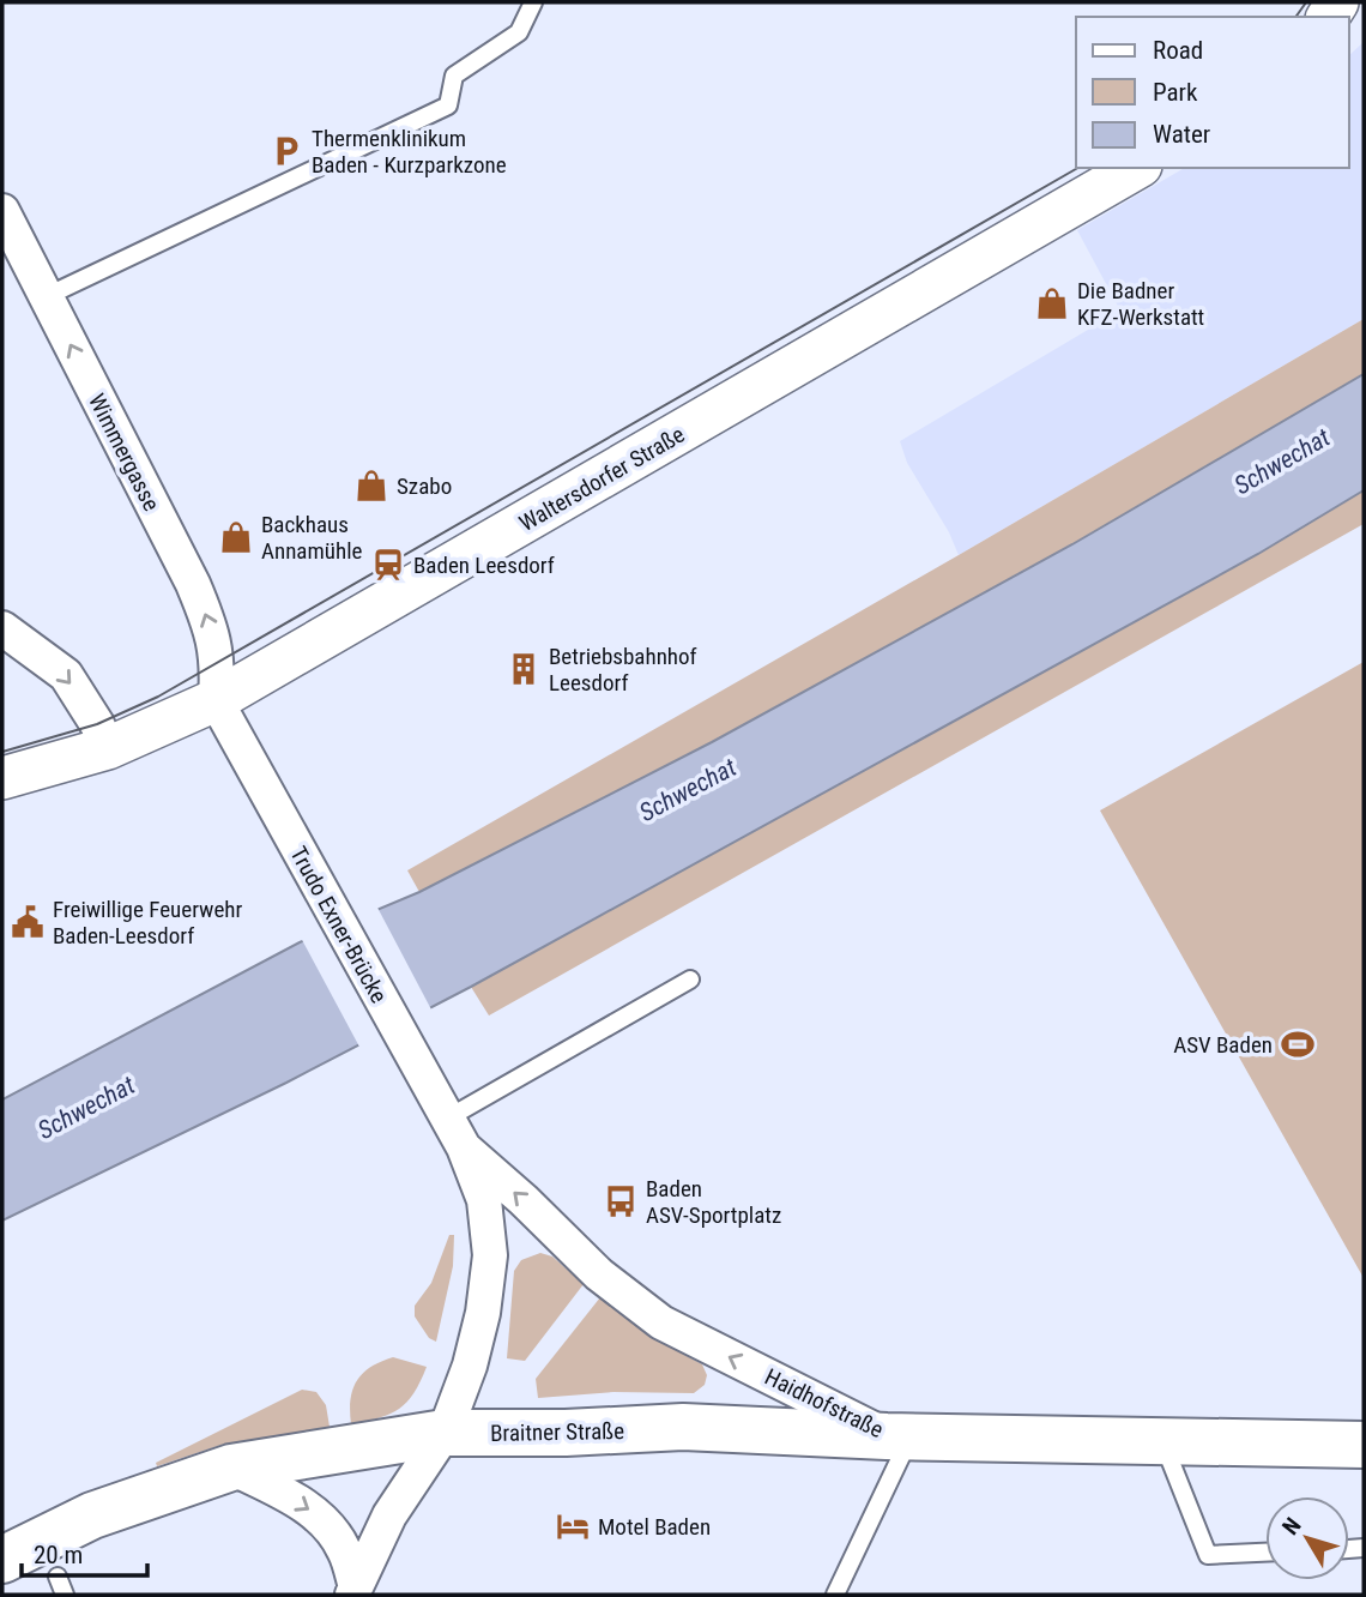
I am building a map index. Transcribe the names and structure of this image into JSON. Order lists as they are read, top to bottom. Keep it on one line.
{"streets":{"main road":["Haidhofstraße","Braitner Straße"],"street":["Wimmergasse","Waltersdorfer Straße","Trudo Exner-Brücke"]},"crossings":[["Wimmergasse","Waltersdorfer Straße"],["Wimmergasse","Trudo Exner-Brücke"],["Waltersdorfer Straße","Trudo Exner-Brücke"],["Trudo Exner-Brücke","Haidhofstraße"],["Haidhofstraße","Braitner Straße"]],"one_way":["Wimmergasse","Haidhofstraße"],"water":["Schwechat"],"places":{"parking":["Thermenklinikum Baden - Kurzparkzone"],"shop":["Die Badner KFZ-Werkstatt","Szabo","Backhaus Annamühle"],"station":["Baden Leesdorf"],"building":["Betriebsbahnhof Leesdorf"],"public building":["Freiwillige Feuerwehr Baden-Leesdorf"],"sports":["ASV Baden"],"bus stop":["Baden ASV-Sportplatz"],"hotel":["Motel Baden"]},"legend":["Road","Park","Water"],"scale_bar":"20 m","north":"top left"}
